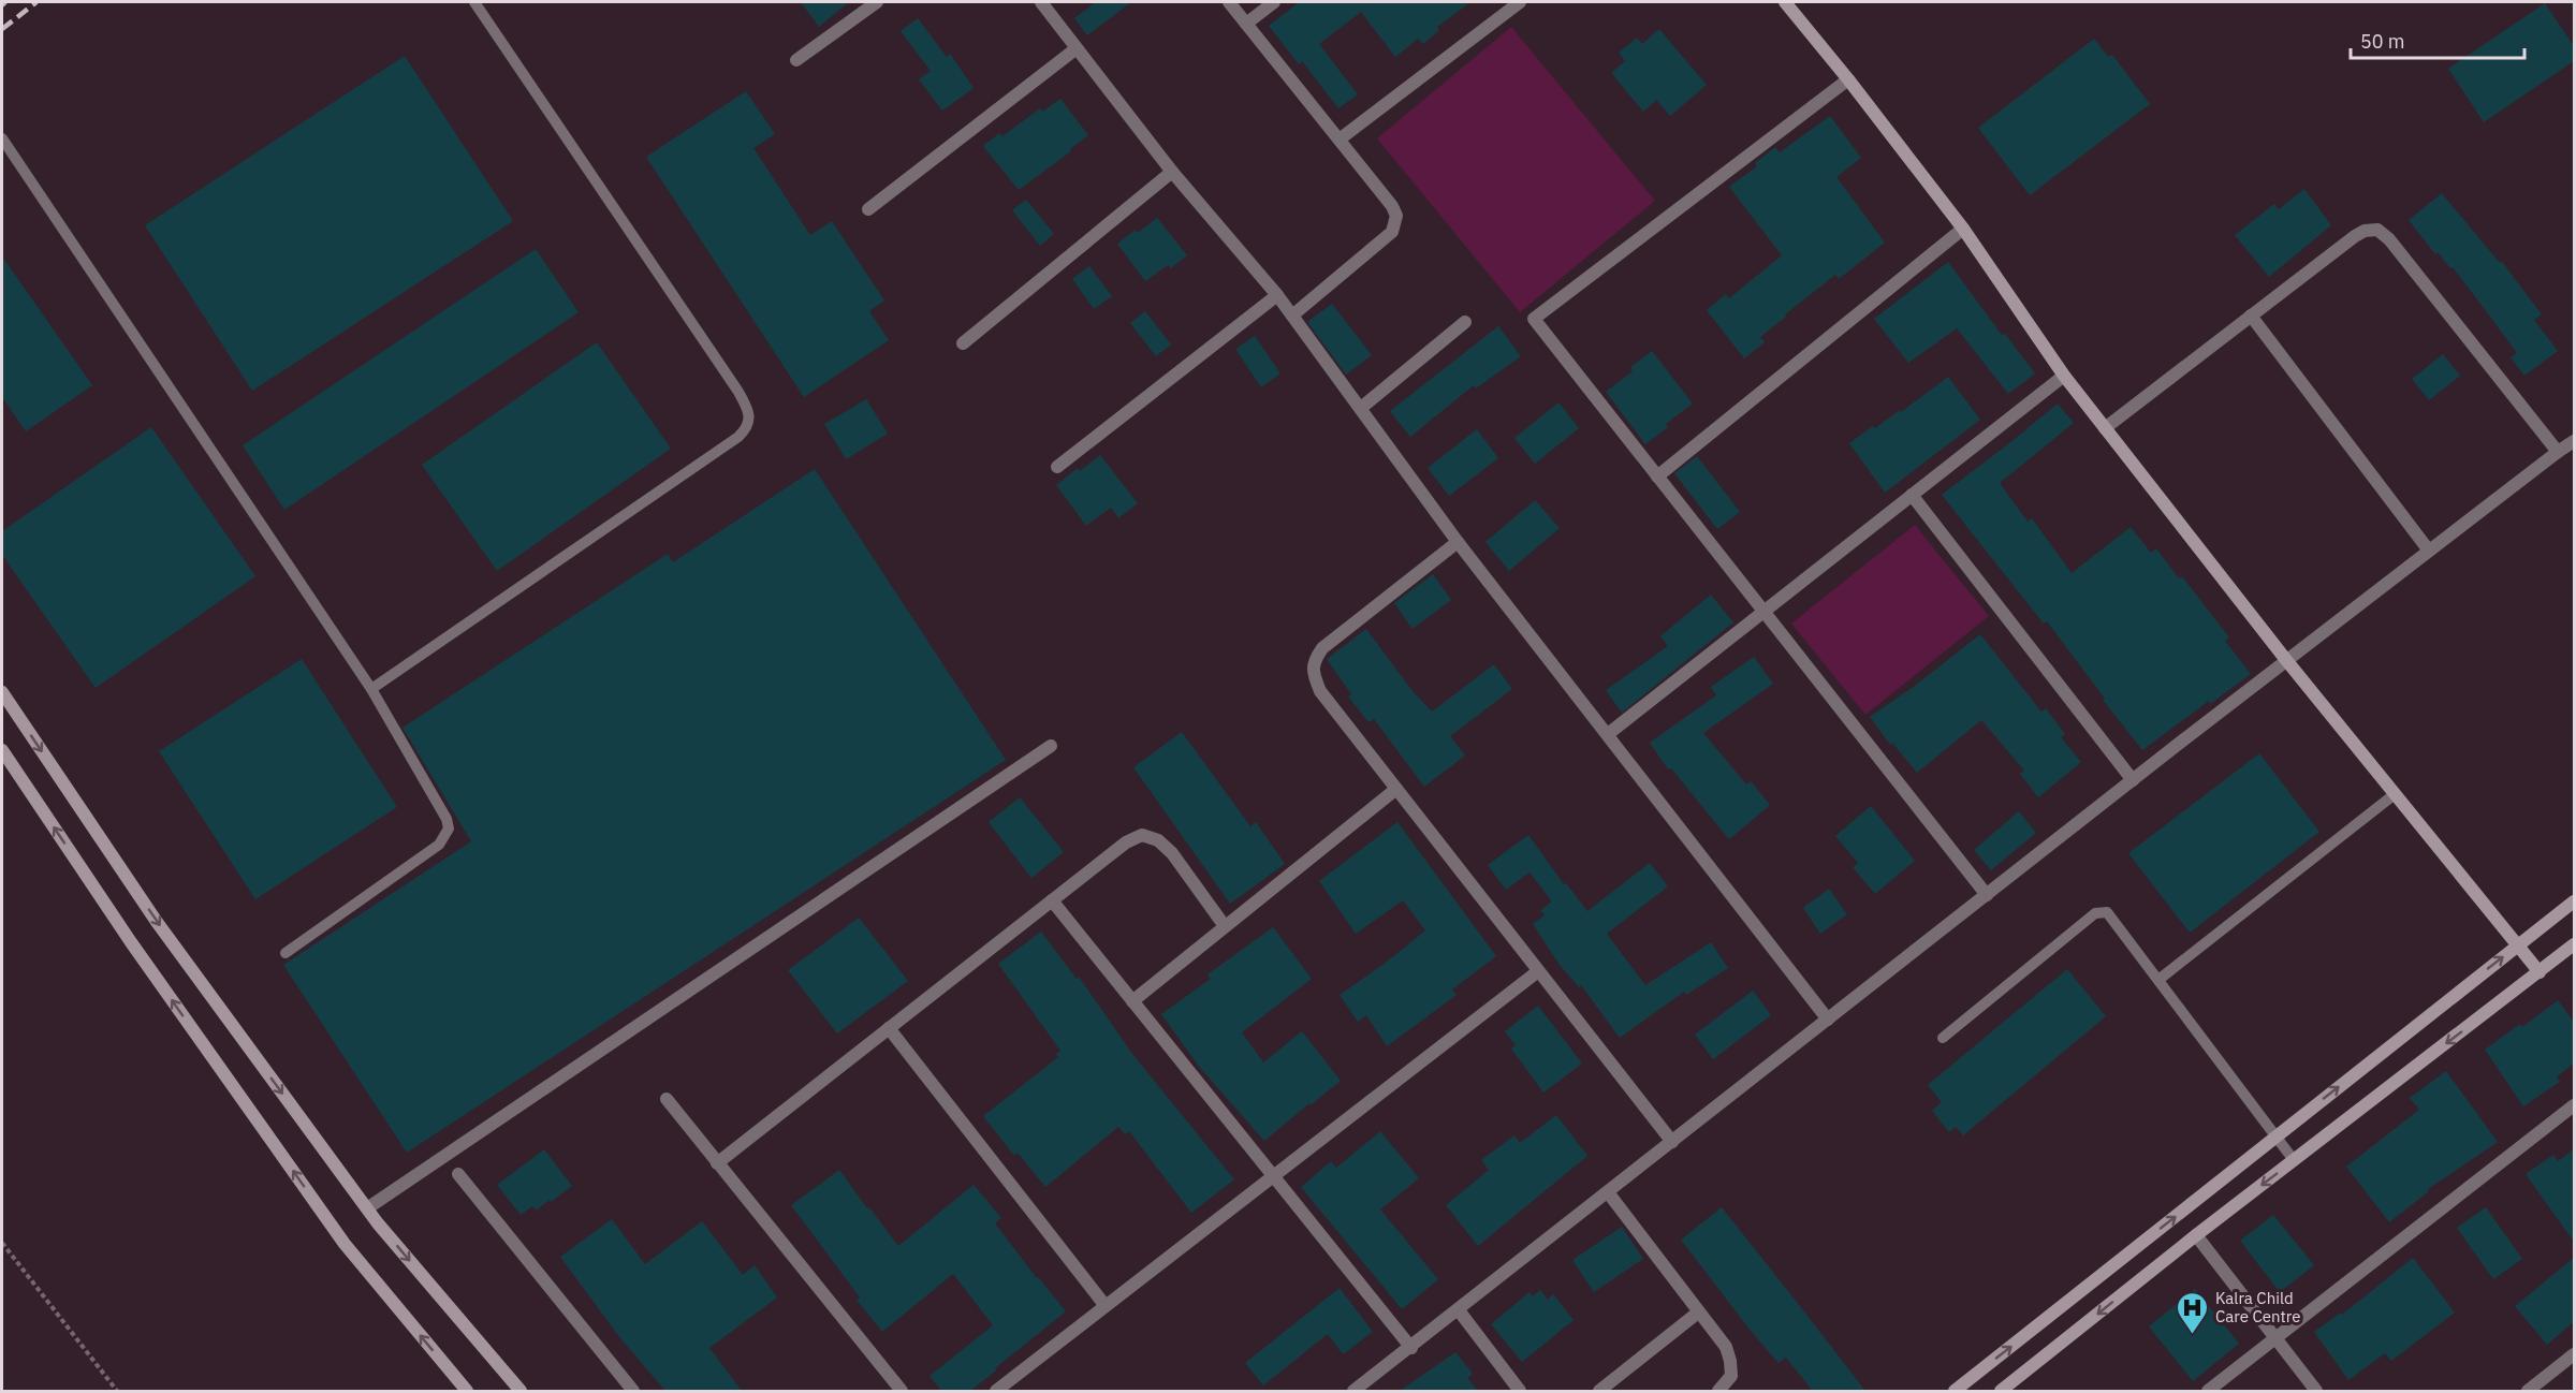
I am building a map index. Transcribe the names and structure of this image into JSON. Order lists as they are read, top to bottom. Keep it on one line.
{"places":{"hospital":["Kalra Child Care Centre"]},"scale_bar":"50 m"}
